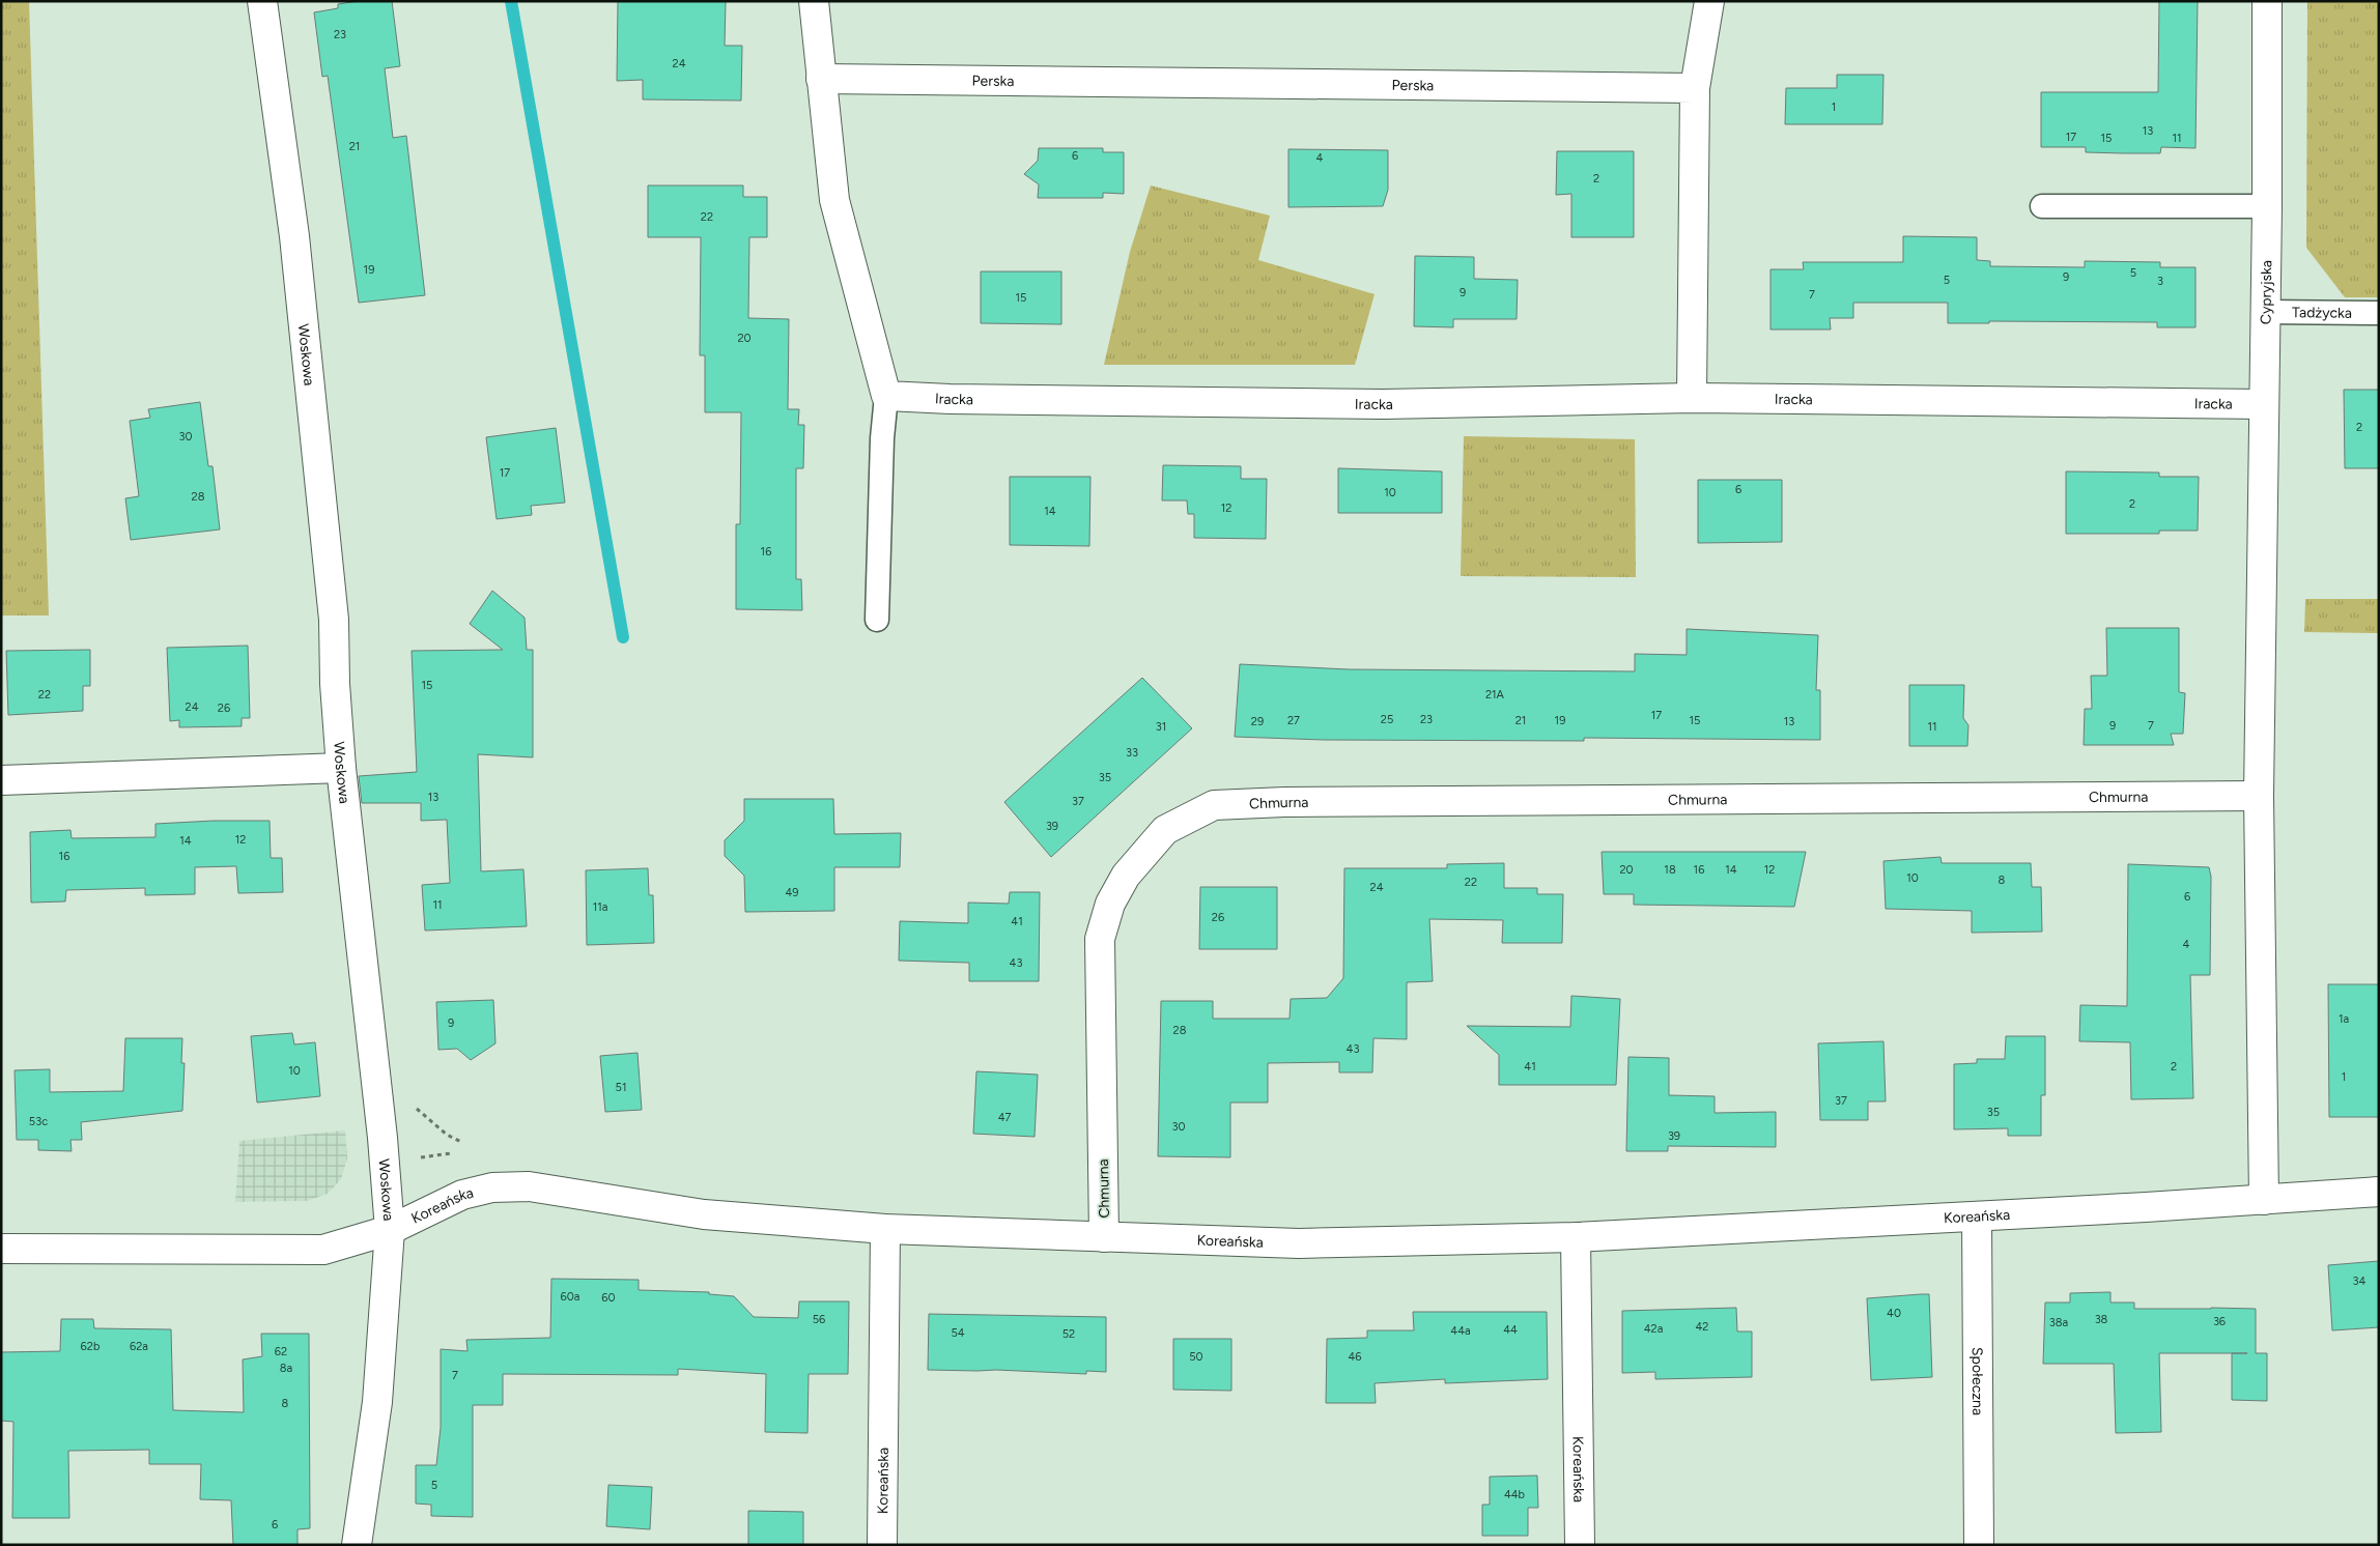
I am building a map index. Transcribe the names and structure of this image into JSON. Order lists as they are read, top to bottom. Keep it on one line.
{"streets":{"street":["Perska","Cypryjska","Woskowa","Iracka","Chmurna","Koreańska","Społeczna"],"lane":["Tadżycka"]},"crossings":[["Cypryjska","Tadżycka"],["Cypryjska","Iracka"],["Cypryjska","Chmurna"],["Woskowa","Koreańska"],["Chmurna","Koreańska"],["Koreańska","Społeczna"]],"house_numbers":["23","24","1","13","17","15","11","21","6","4","2","22","19","5","9","5","3","9","7","15","20","2","30","17","6","10","28","2","12","14","16","15","22","21A","24","26","17","25","23","27","21","19","15","29","13","9","7","31","11","33","35","13","37","39","12","14","16","20","18","16","14","12","10","8","22","24","49","6","11","11a","26","41","4","43","1a","9","28","43","41","2","10","1","51","37","35","47","53c","30","39","34","60a","60","40","56","38","36","38a","42","42a","44","44a","54","52","62b","62a","62","50","46","8a","7","8","5","44b","6"]}
